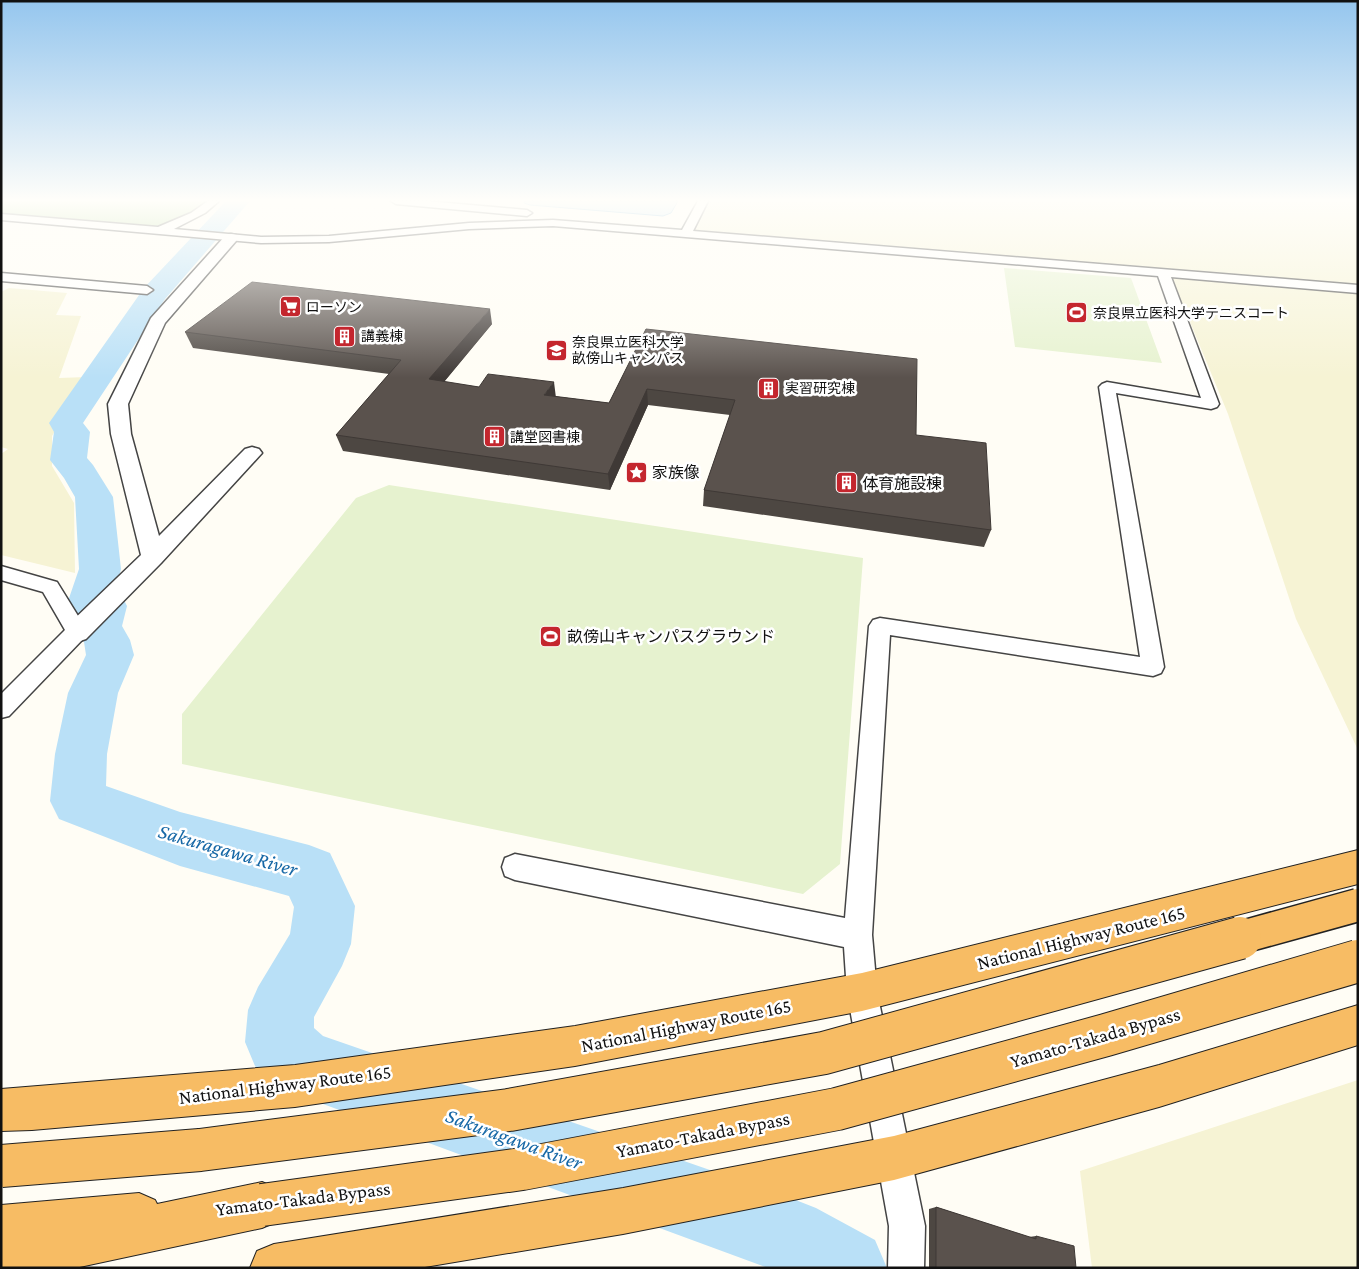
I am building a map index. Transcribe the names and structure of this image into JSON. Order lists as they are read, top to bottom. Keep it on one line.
{"streets":{"highway":["National Highway Route 165","Yamato-Takada Bypass"]},"water":["Sakuragawa River"],"places":{"supermarket":["ローソン"],"sports":["奈良県立医科大学テニスコート","畝傍山キャンパスグラウンド"],"building":["講義棟","実習研究棟","講堂図書棟","体育施設棟"],"school or university":["奈良県立医科大学 畝傍山キャンパス"],"place":["家族像"]}}
